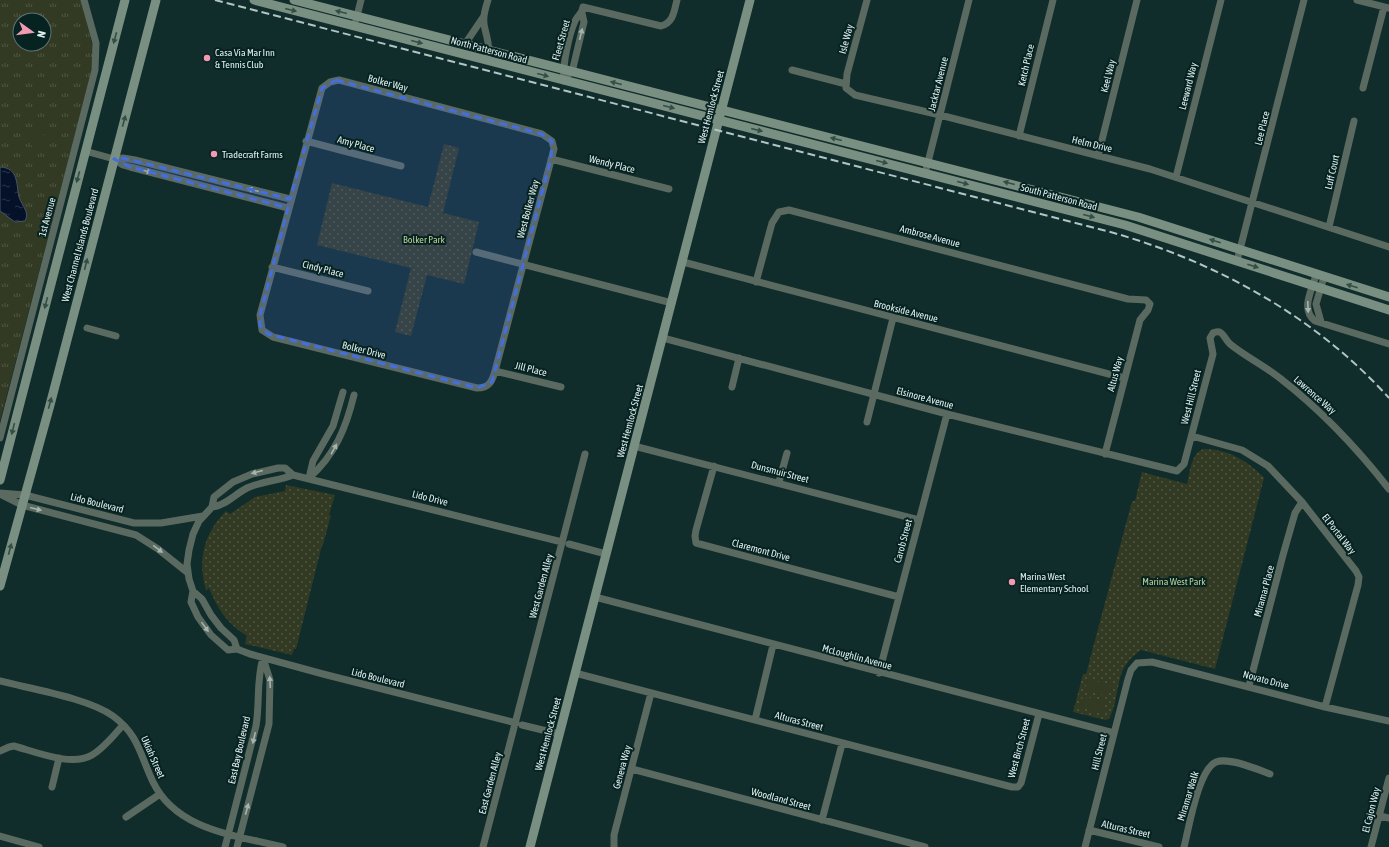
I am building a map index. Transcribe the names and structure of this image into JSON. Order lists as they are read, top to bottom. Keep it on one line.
{"streets":{"street":["Isle Way","North Patterson Road","Ketch Place","Keel Way","Bolker Way","Jacktar Avenue","Leeward Way","West Hemlock Street","Lee Place","Amy Place","Helm Drive","Wendy Place","Luff Court","South Patterson Road","West Bolker Way","1st Avenue","Ambrose Avenue","West Channel Islands Boulevard","Cindy Place","Brookside Avenue","Bolker Drive","Jill Place","Altus Way","Lawrence Way","West Hill Street","Elsinore Avenue","Dunsmuir Street","Lido Drive","Lido Boulevard","El Portal Way","Carob Street","Claremont Drive","West Garden Alley","Miramar Place","McLoughlin Avenue","Novato Drive","Alturas Street","West Birch Street","East Bay Boulevard","Hill Street","Ukiah Street","Geneva Way","East Garden Alley","Miramar Walk","Woodland Street","El Cajon Way"]},"crossings":[["Isle Way","Helm Drive"],["North Patterson Road","West Hemlock Street"],["North Patterson Road","South Patterson Road"],["Ketch Place","Helm Drive"],["Keel Way","Helm Drive"],["Bolker Way","Amy Place"],["Bolker Way","Wendy Place"],["Bolker Way","West Bolker Way"],["Bolker Way","Bolker Drive"],["Jacktar Avenue","Helm Drive"],["Jacktar Avenue","South Patterson Road"],["Leeward Way","Helm Drive"],["West Hemlock Street","South Patterson Road"],["West Hemlock Street","Brookside Avenue"],["West Hemlock Street","Elsinore Avenue"],["West Hemlock Street","Dunsmuir Street"],["West Hemlock Street","Lido Drive"],["West Hemlock Street","Lido Boulevard"],["West Hemlock Street","McLoughlin Avenue"],["West Hemlock Street","Alturas Street"],["Lee Place","Helm Drive"],["Lee Place","South Patterson Road"],["Helm Drive","Luff Court"],["Wendy Place","West Bolker Way"],["West Bolker Way","Bolker Drive"],["Ambrose Avenue","Brookside Avenue"],["Ambrose Avenue","Altus Way"],["West Channel Islands Boulevard","Lido Boulevard"],["Cindy Place","Bolker Drive"],["Brookside Avenue","Altus Way"],["Bolker Drive","Jill Place"],["Altus Way","Elsinore Avenue"],["Lawrence Way","West Hill Street"],["West Hill Street","Elsinore Avenue"],["West Hill Street","El Portal Way"],["Elsinore Avenue","Carob Street"],["Dunsmuir Street","Carob Street"],["Dunsmuir Street","Claremont Drive"],["Lido Drive","Lido Boulevard"],["Lido Drive","West Garden Alley"],["Lido Boulevard","West Garden Alley"],["Lido Boulevard","East Bay Boulevard"],["Lido Boulevard","East Garden Alley"],["El Portal Way","Miramar Place"],["El Portal Way","Novato Drive"],["Carob Street","Claremont Drive"],["Carob Street","McLoughlin Avenue"],["West Garden Alley","East Garden Alley"],["Miramar Place","Novato Drive"],["McLoughlin Avenue","West Birch Street"],["McLoughlin Avenue","Hill Street"],["Novato Drive","Hill Street"],["Alturas Street","West Birch Street"],["Alturas Street","Hill Street"],["Alturas Street","Geneva Way"],["East Bay Boulevard","Ukiah Street"],["Geneva Way","Woodland Street"]],"parks":["Bolker Park","Marina West Park"],"places":["Casa Via Mar Inn & Tennis Club","Tradecraft Farms","Marina West Elementary School"],"north":"right"}
